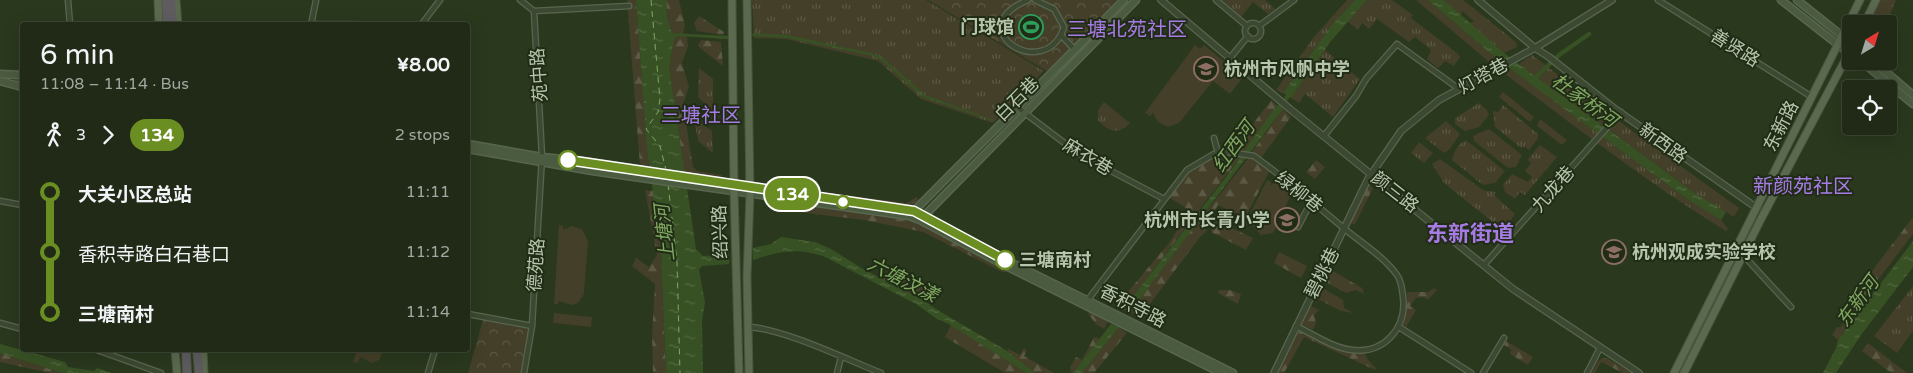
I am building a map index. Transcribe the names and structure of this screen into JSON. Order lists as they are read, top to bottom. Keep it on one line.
{"streets":{"main road":["白石巷","东新路","绍兴路","香积寺路"],"street":["善贤路","苑中路","灯塔巷","新西路","麻衣巷","九龙巷","绿柳巷","颜三路","德苑路","碧桃巷"]},"crossings":[["善贤路","东新路"],["苑中路","德苑路"],["灯塔巷","新西路"],["灯塔巷","颜三路"],["灯塔巷","碧桃巷"],["白石巷","麻衣巷"],["白石巷","香积寺路"],["东新路","新西路"],["新西路","九龙巷"],["麻衣巷","绿柳巷"],["九龙巷","颜三路"],["绿柳巷","碧桃巷"],["绿柳巷","香积寺路"],["颜三路","碧桃巷"],["绍兴路","香积寺路"]],"districts":["三塘北苑社区","三塘社区","新颜苑社区","东新街道"],"water":["杜家桥河","红西河","上塘河","六塘汶漾","东新河"],"places":{"sports":["门球馆"],"school or university":["杭州市风帆中学","杭州市长青小学","杭州观成实验学校"],"other":["三塘南村"]},"lines":["bus line 134"],"north":"top right","page":{"on_map":"134","heading":["6 min","11:08 – 11:14 · Bus","¥8.00"],"legs":["3","134","2 stops"],"list":[{"name":"大关小区总站","value":"11:11"},{"name":"香积寺路白石巷口","value":"11:12"},{"name":"三塘南村","value":"11:14"}]}}
